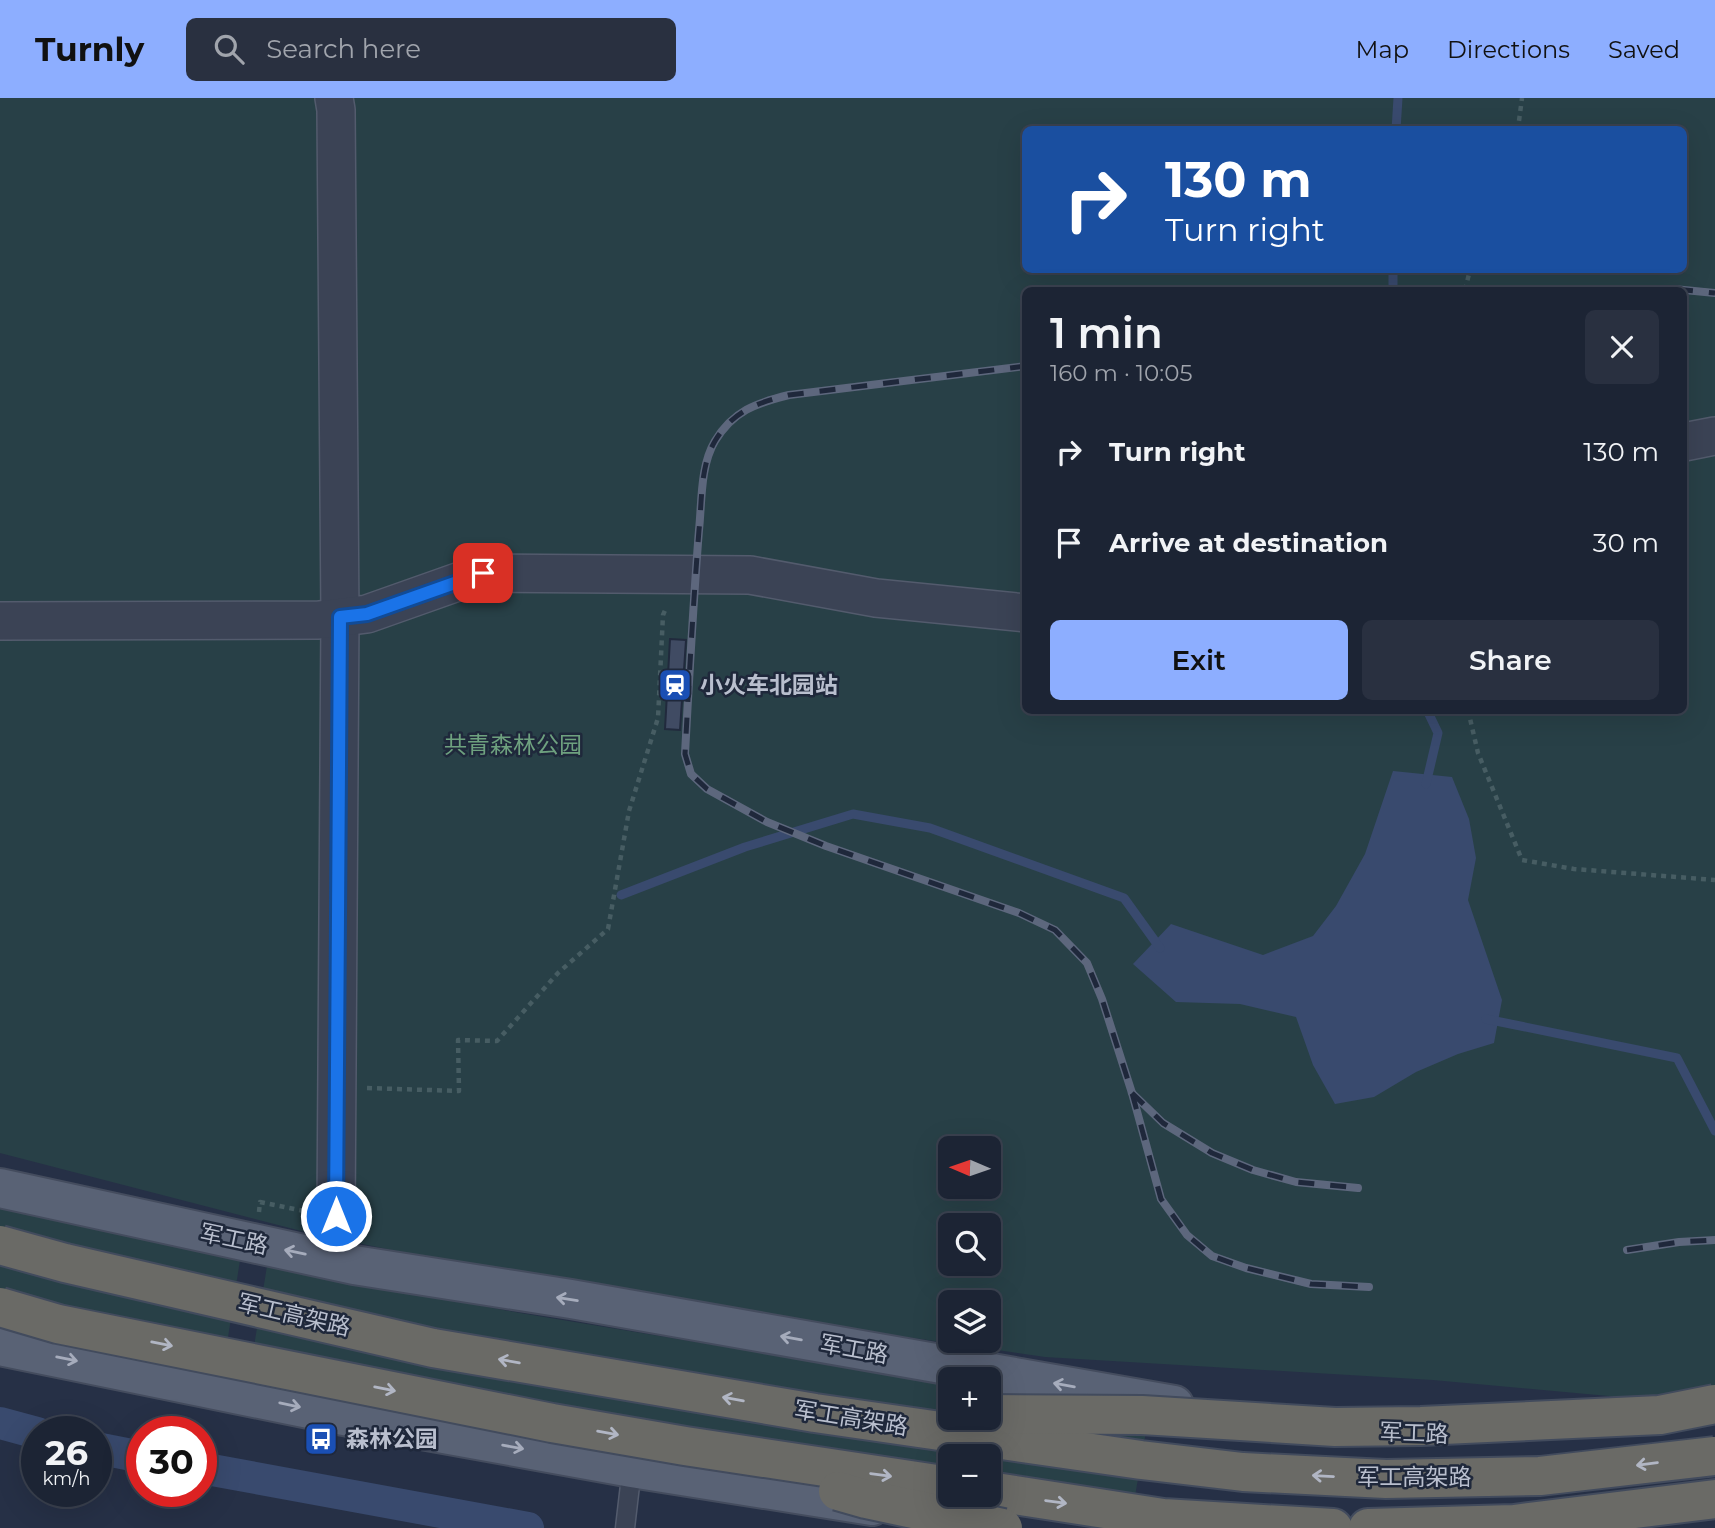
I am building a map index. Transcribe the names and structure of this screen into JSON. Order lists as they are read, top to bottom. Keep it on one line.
{"streets":{"highway":["军工高架路"],"main road":["军工路"]},"parks":["共青森林公园"],"places":{"station":["小火车北园站"],"bus stop":["森林公园"]},"north":"left","page":{"header":"Turnly","search":"Search here","nav":["Map","Directions","Saved"],"turn":["130 m","Turn right"],"heading":["1 min","160 m · 10:05"],"list":[{"name":"Turn right","value":"130 m"},{"name":"Arrive at destination","value":"30 m"}],"buttons":["Exit","Share"],"map_buttons":["+","−"],"speed":"26 km/h","limit":"30"}}
